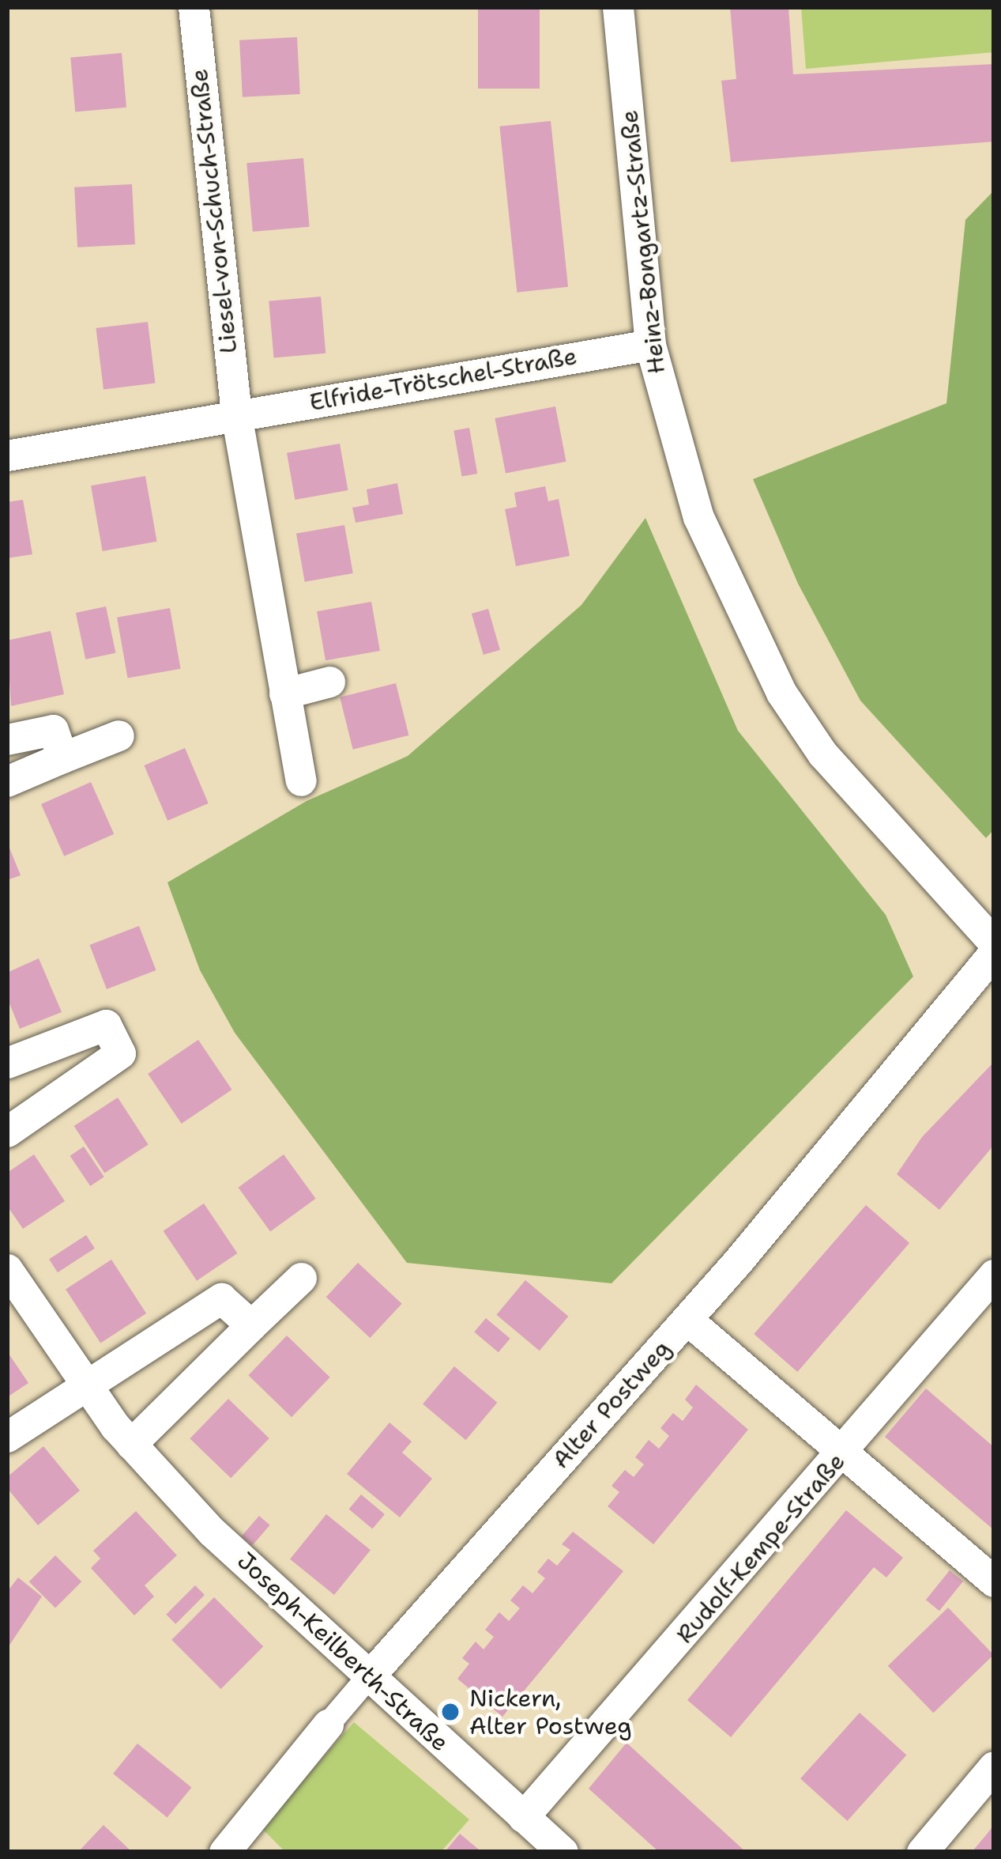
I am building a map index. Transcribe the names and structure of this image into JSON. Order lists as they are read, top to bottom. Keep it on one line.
{"streets":{"street":["Liesel-von-Schuch-Straße","Heinz-Bongartz-Straße","Elfride-Trötschel-Straße","Alter Postweg","Rudolf-Kempe-Straße","Joseph-Keilberth-Straße"]},"crossings":[["Liesel-von-Schuch-Straße","Elfride-Trötschel-Straße"],["Heinz-Bongartz-Straße","Elfride-Trötschel-Straße"],["Alter Postweg","Joseph-Keilberth-Straße"],["Rudolf-Kempe-Straße","Joseph-Keilberth-Straße"]],"places":["Nickern, Alter Postweg"]}
